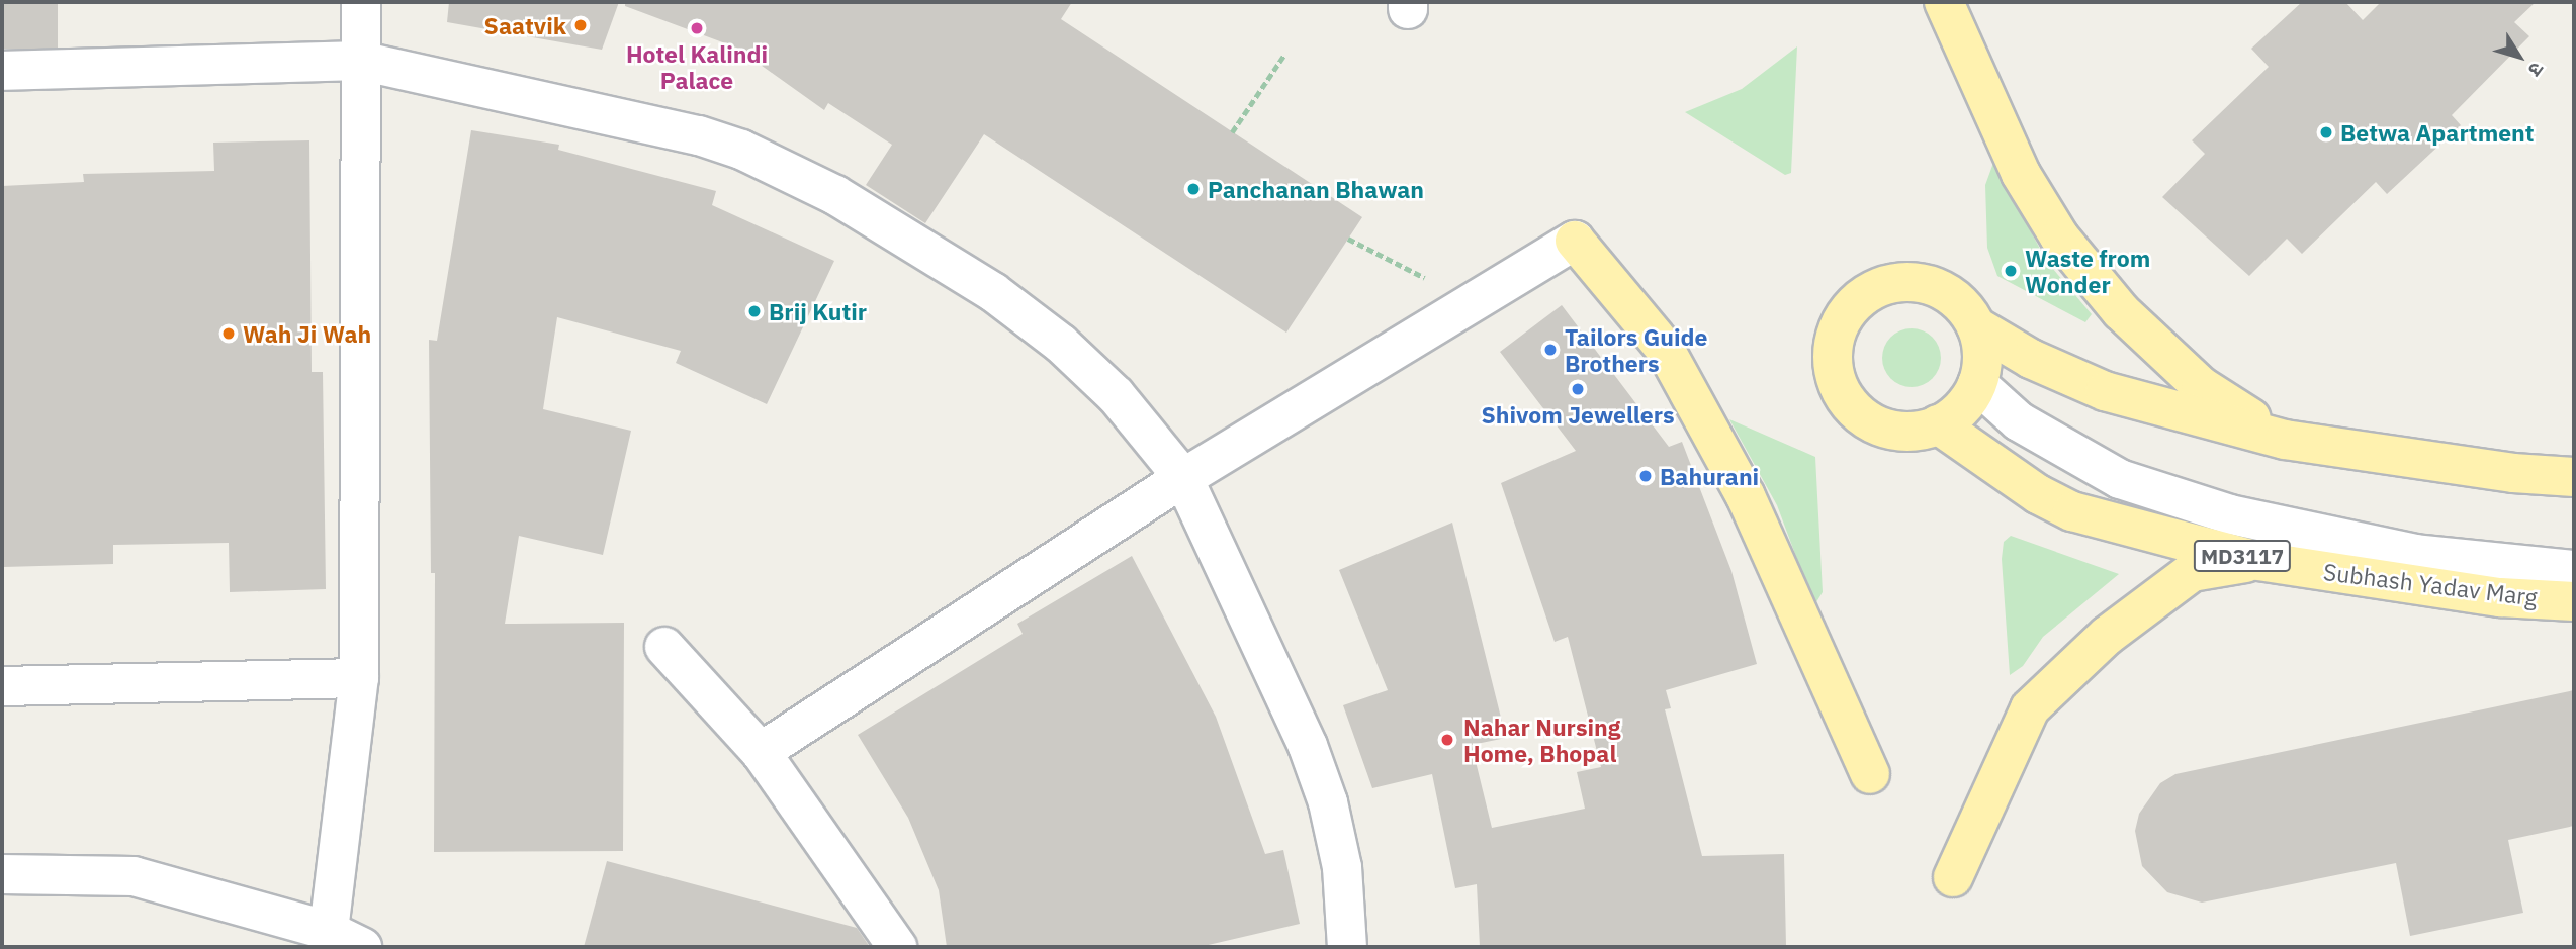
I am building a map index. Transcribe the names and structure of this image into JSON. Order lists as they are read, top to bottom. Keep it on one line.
{"streets":{"main road":["MD3117","Subhash Yadav Marg"]},"places":["Saatvik","Hotel Kalindi Palace","Betwa Apartment","Panchanan Bhawan","Waste from Wonder","Brij Kutir","Wah Ji Wah","Tailors Guide Brothers","Shivom Jewellers","Bahurani","Nahar Nursing Home, Bhopal"],"north":"bottom right"}
